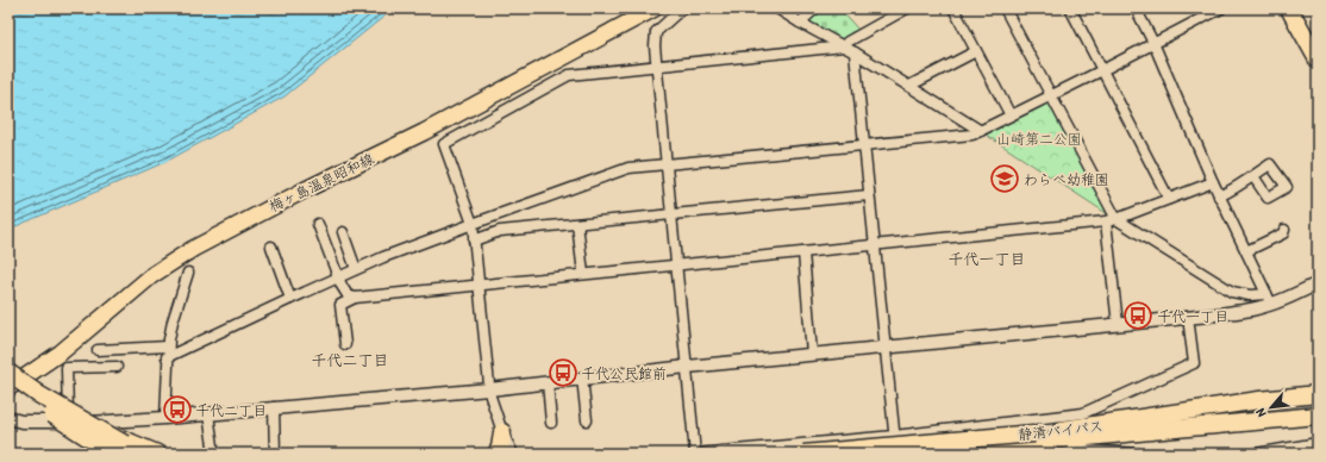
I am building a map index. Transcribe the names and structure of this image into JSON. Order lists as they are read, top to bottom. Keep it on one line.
{"streets":{"highway":["静清バイパス"],"main road":["梅ヶ島温泉昭和線"]},"districts":["千代一丁目","千代二丁目"],"parks":["山崎第二公園"],"places":{"school or university":["わらべ幼稚園"],"bus stop":["千代一丁目","千代公民館前","千代二丁目"]},"north":"bottom left"}
